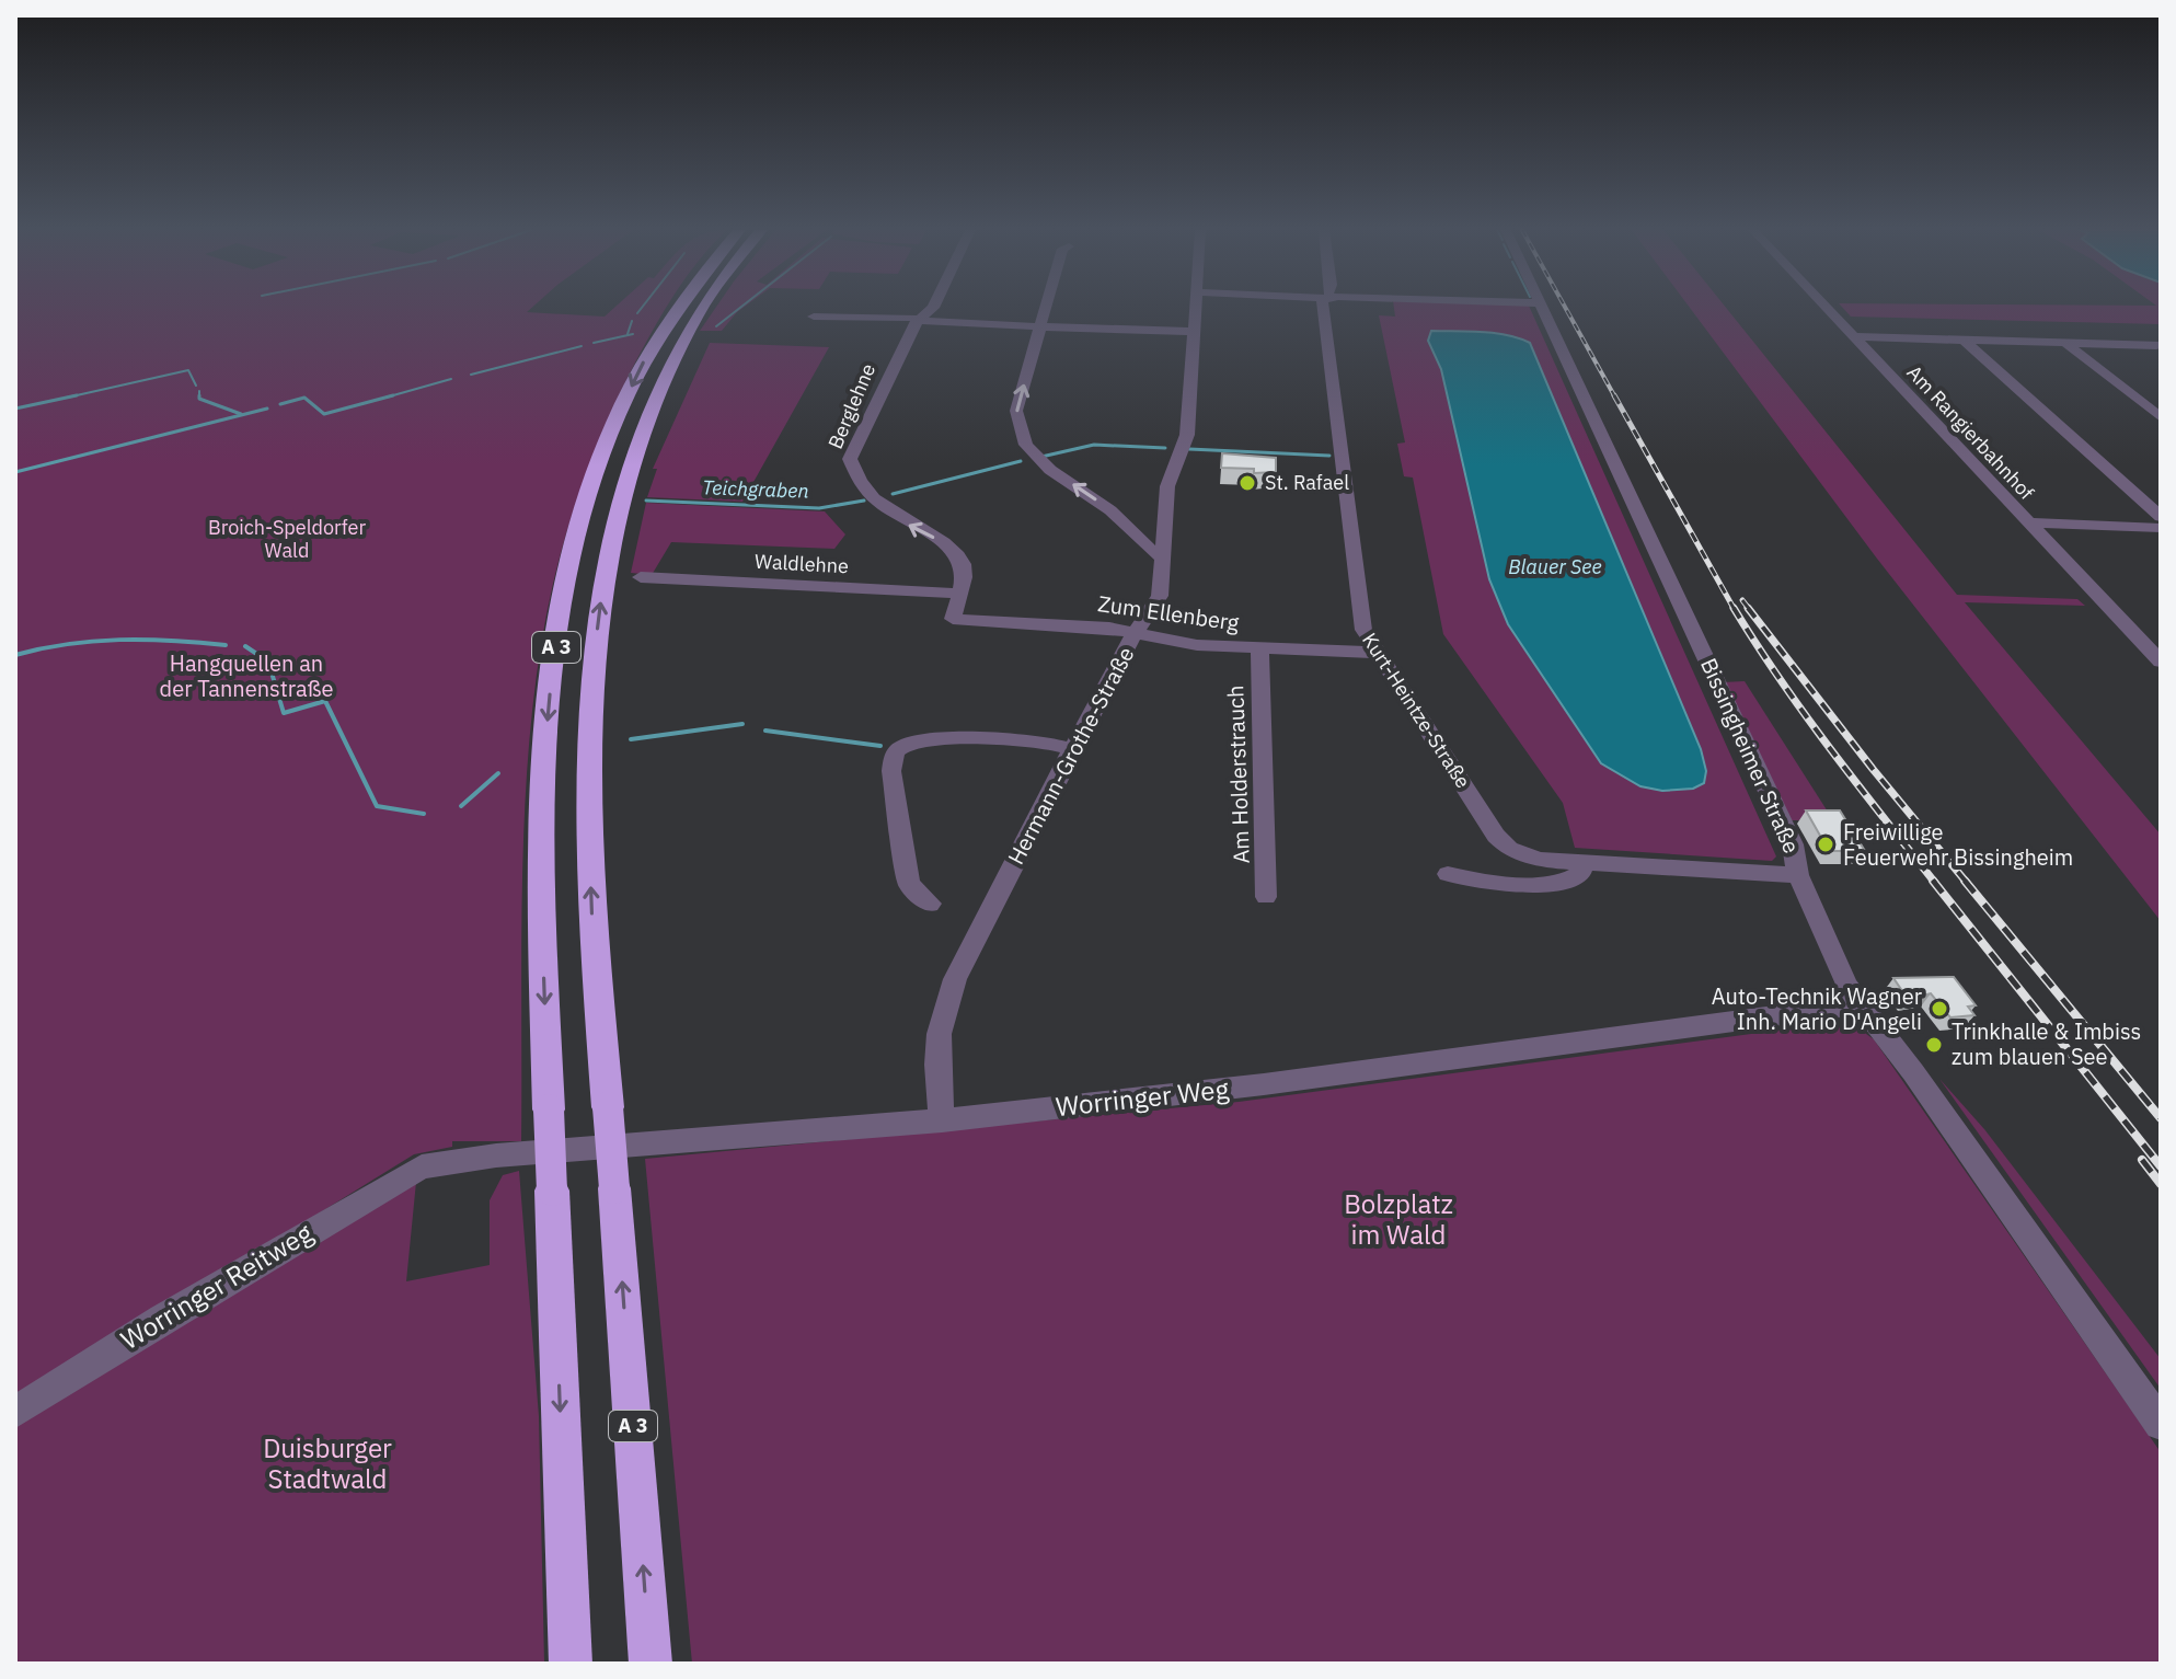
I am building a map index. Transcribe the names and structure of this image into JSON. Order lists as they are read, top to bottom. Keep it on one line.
{"streets":{"highway":["A 3"],"street":["Berglehne","Am Rangierbahnhof","Waldlehne","Zum Ellenberg","Kurt-Heintze-Straße","Hermann-Grothe-Straße","Bissingheimer Straße","Am Holderstrauch","Worringer Weg","Worringer Reitweg"]},"crossings":[["Berglehne","Waldlehne"],["Berglehne","Zum Ellenberg"],["Zum Ellenberg","Kurt-Heintze-Straße"],["Zum Ellenberg","Hermann-Grothe-Straße"],["Zum Ellenberg","Am Holderstrauch"],["Hermann-Grothe-Straße","Worringer Weg"],["Bissingheimer Straße","Worringer Weg"],["Worringer Weg","Worringer Reitweg"]],"water":["Teichgraben","Blauer See"],"parks":["Broich-Speldorfer Wald","Hangquellen an der Tannenstraße","Bolzplatz im Wald","Duisburger Stadtwald"],"places":["St. Rafael","Freiwillige Feuerwehr Bissingheim","Auto-Technik Wagner Inh. Mario D'Angeli","Trinkhalle & Imbiss zum blauen See"]}
